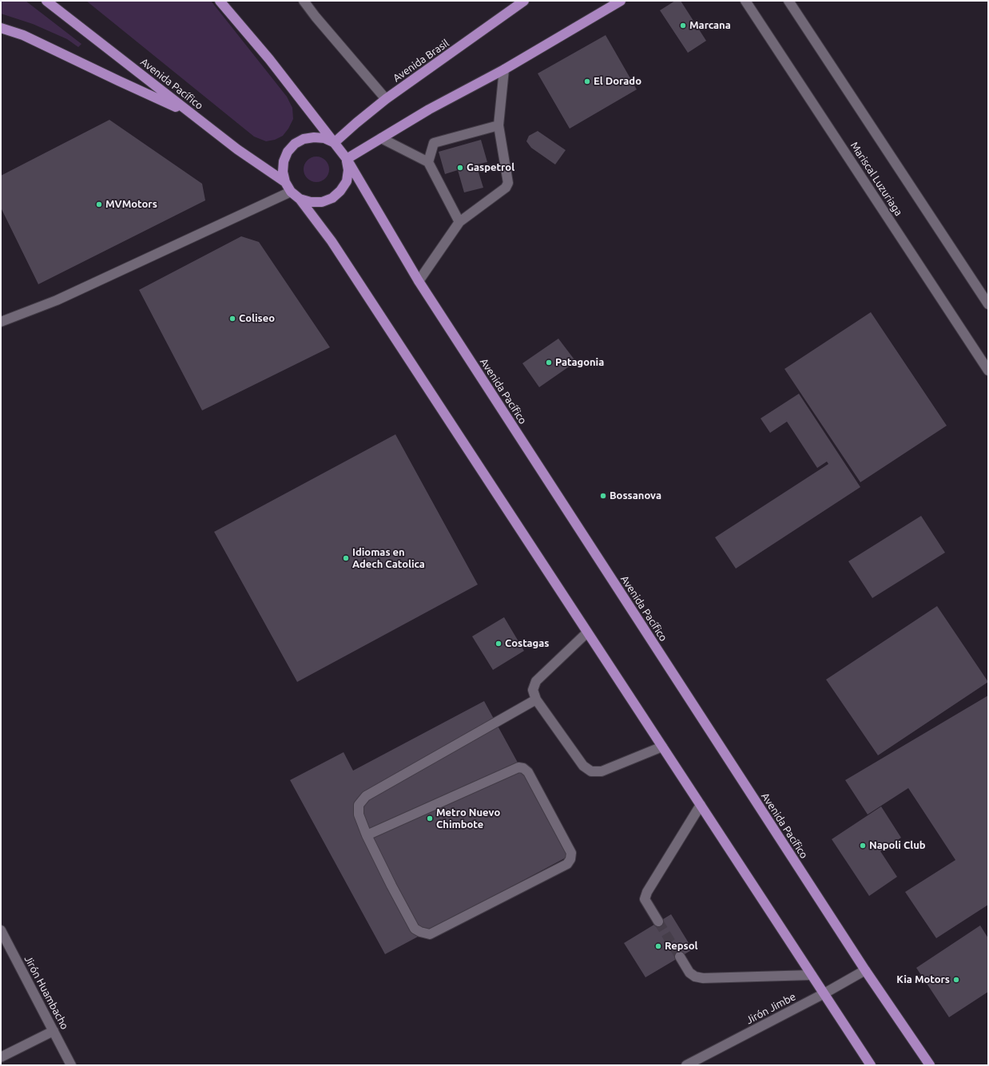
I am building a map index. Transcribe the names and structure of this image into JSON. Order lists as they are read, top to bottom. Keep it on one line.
{"streets":{"main road":["Avenida Brasil","Avenida Pacífico"],"street":["Mariscal Luzuriaga","Jirón Huambacho","Jirón Jimbe"]},"crossings":[["Avenida Brasil","Avenida Pacífico"],["Avenida Pacífico","Jirón Jimbe"]],"places":["Marcana","El Dorado","Gaspetrol","MVMotors","Coliseo","Patagonia","Bossanova","Idiomas en Adech Catolica","Costagas","Metro Nuevo Chimbote","Napoli Club","Repsol","Kia Motors"]}
